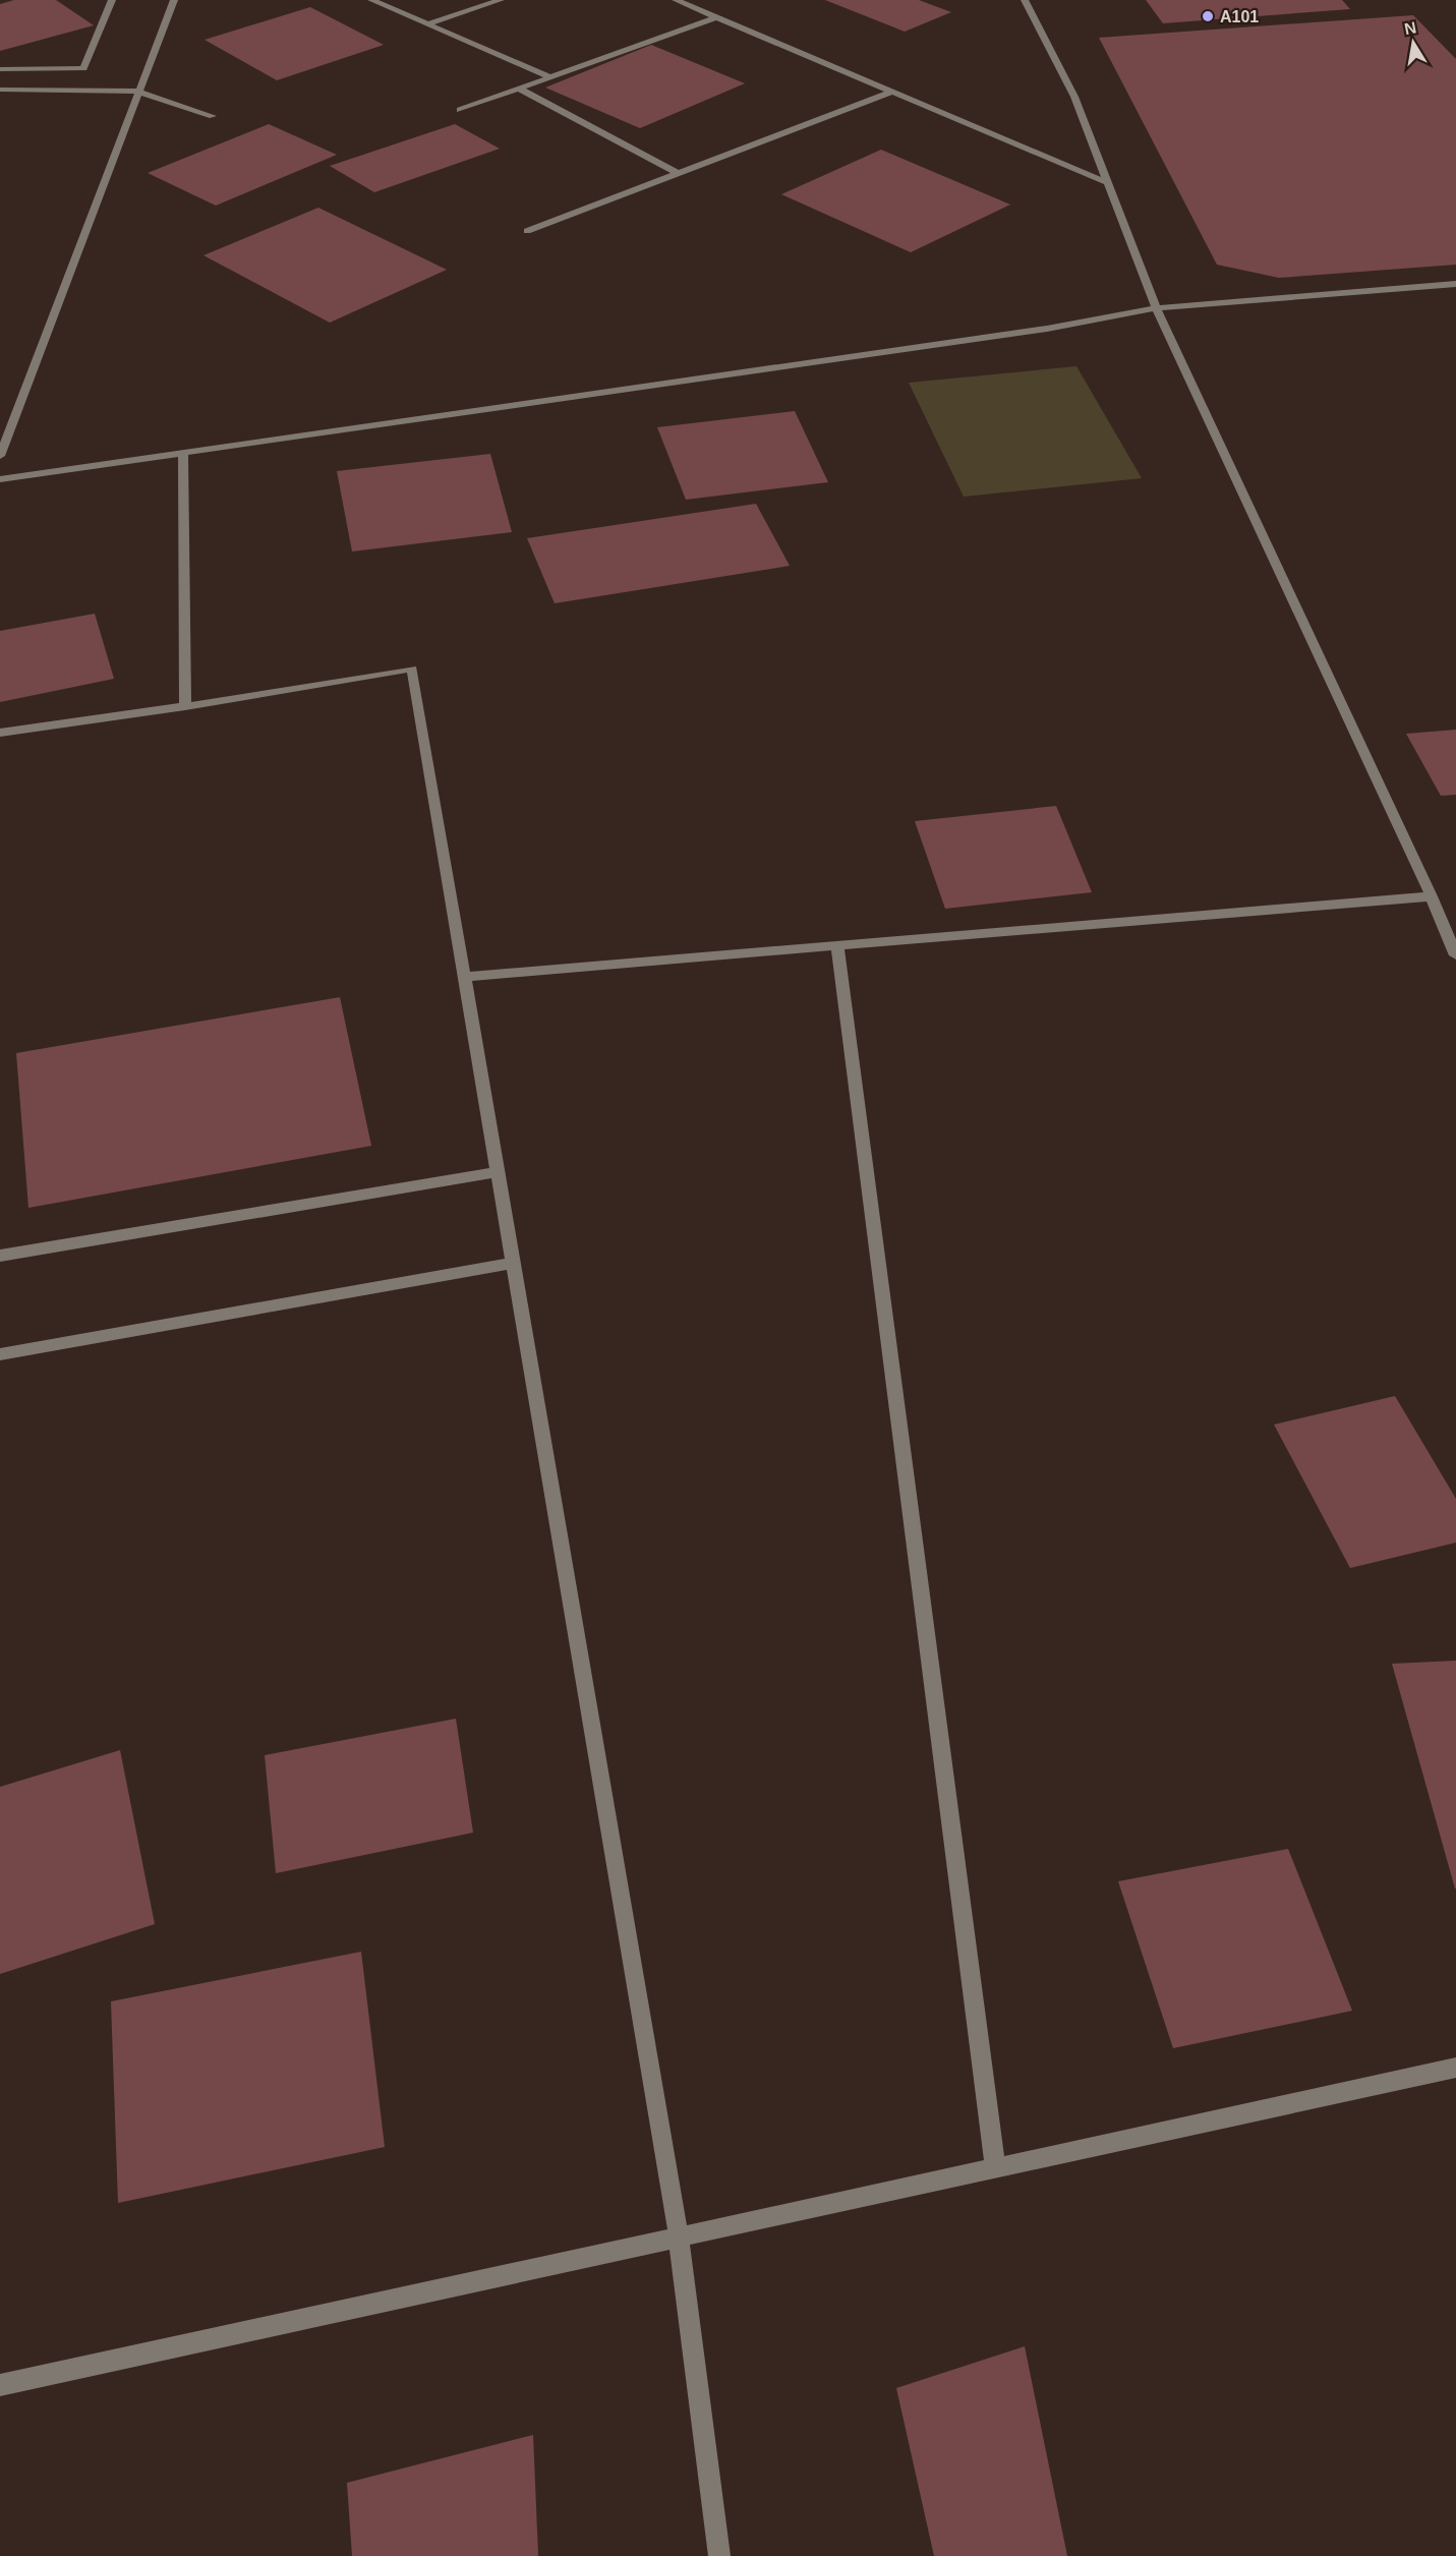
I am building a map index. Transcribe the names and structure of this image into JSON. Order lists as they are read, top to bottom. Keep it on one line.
{"places":["A101"],"north":"top"}
